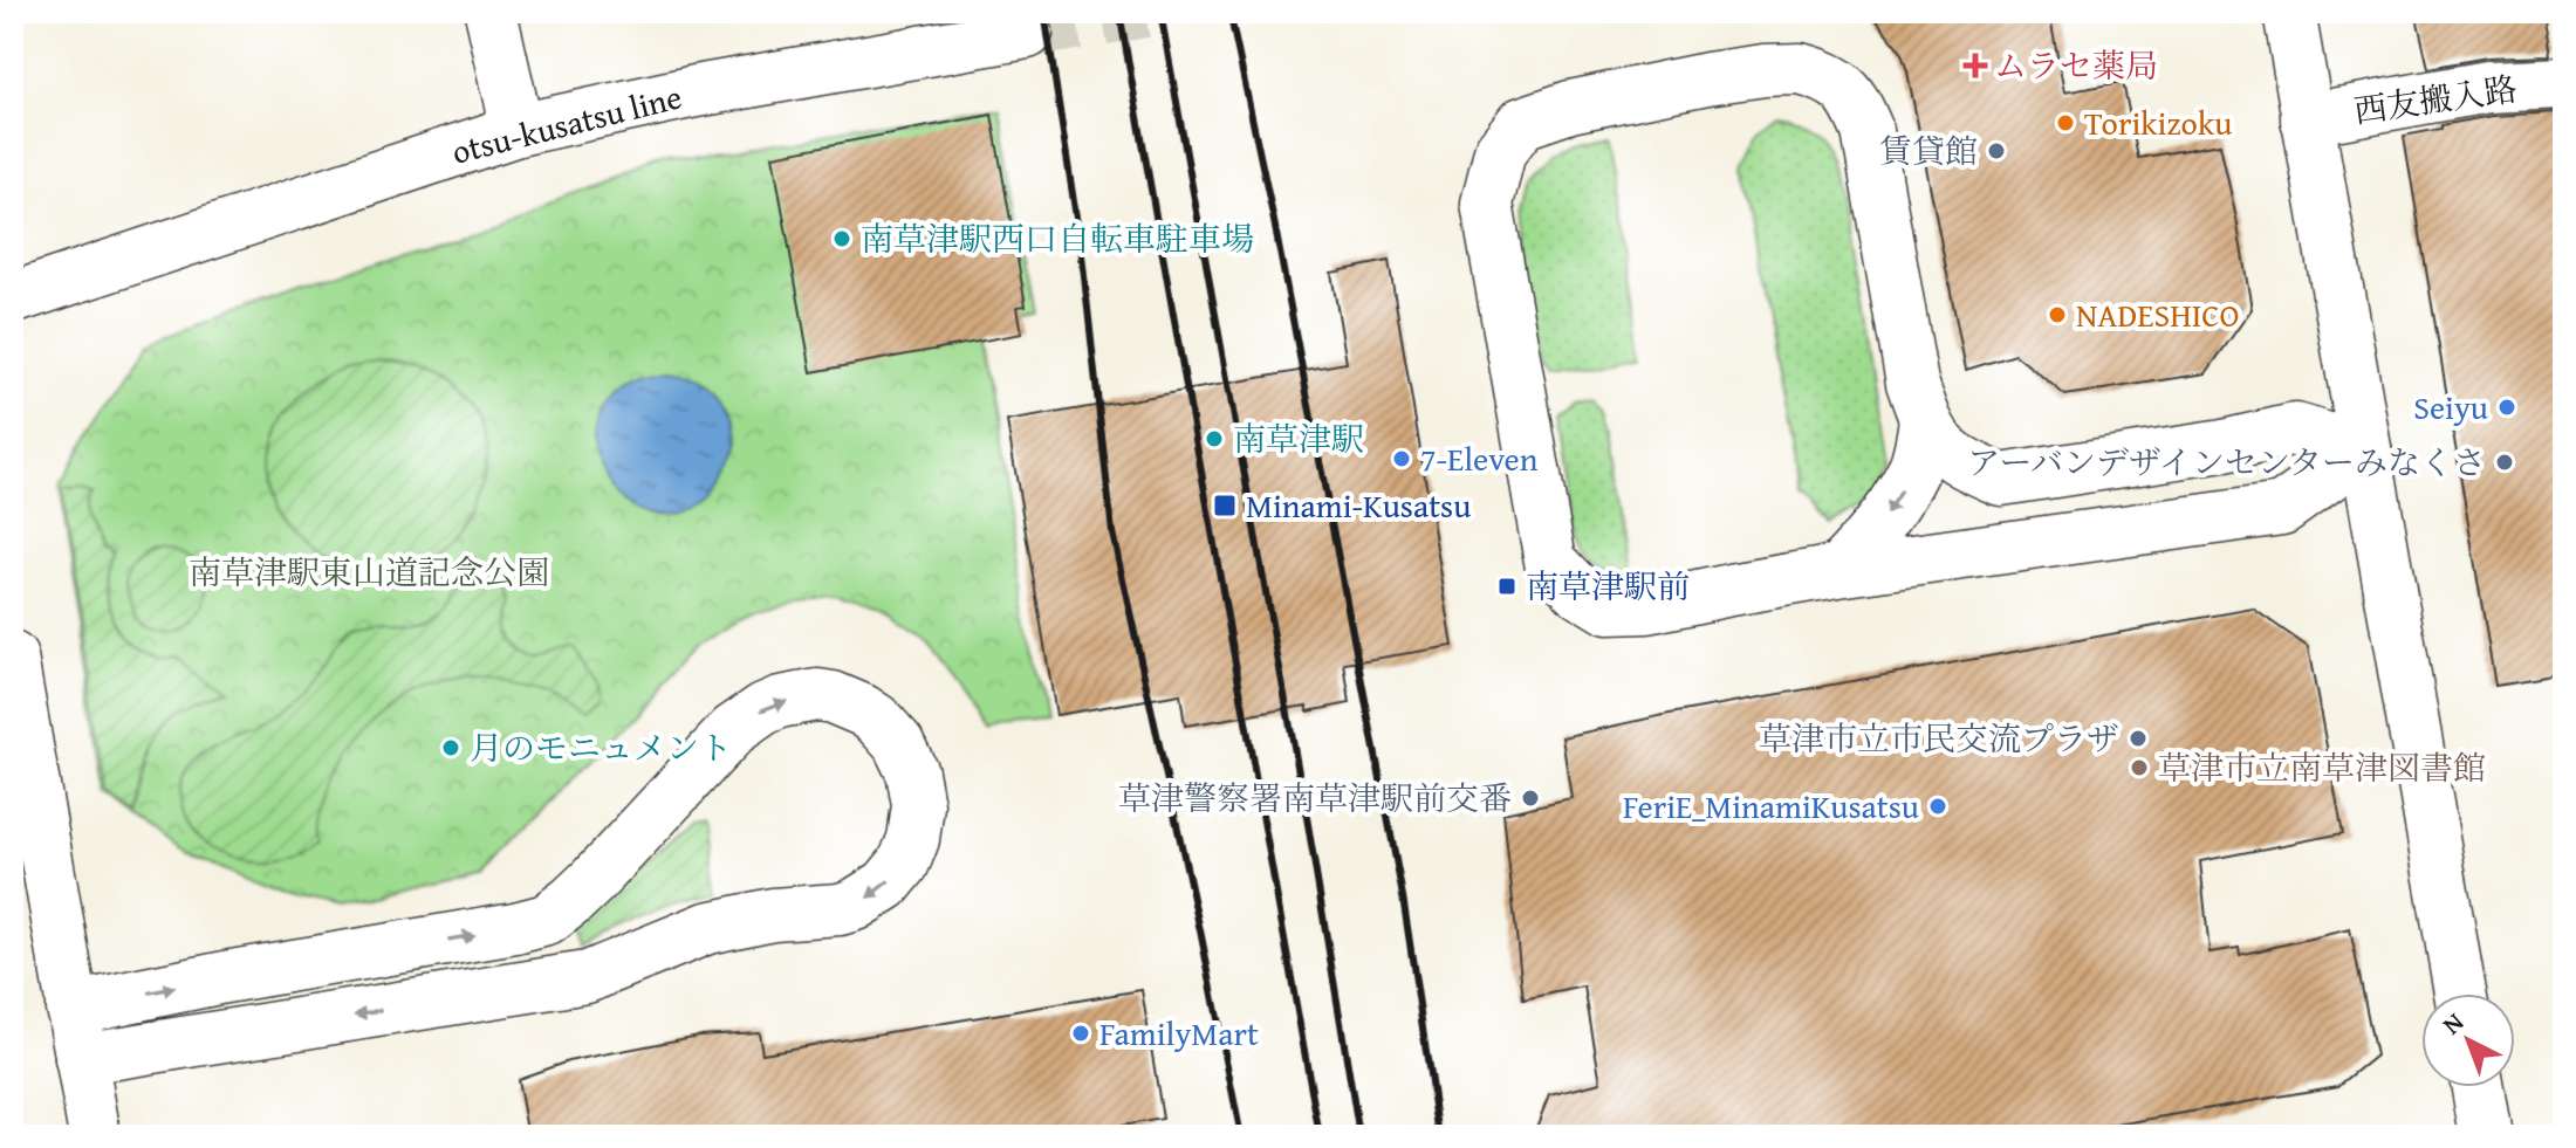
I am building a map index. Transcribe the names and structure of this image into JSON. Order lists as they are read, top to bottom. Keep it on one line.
{"streets":{"street":["西友搬入路","otsu-kusatsu line"]},"parks":["南草津駅東山道記念公園"],"places":{"health":["ムラセ薬局"],"other":["Torikizoku","賃貸館","南草津駅西口自転車駐車場","NADESHICO","Seiyu","南草津駅","7-Eleven","アーバンデザインセンターみなくさ","草津市立市民交流プラザ","月のモニュメント","草津市立南草津図書館","草津警察署南草津駅前交番","FeriE_MinamiKusatsu","FamilyMart"],"transit":["Minami-Kusatsu","南草津駅前"]},"north":"top left"}
